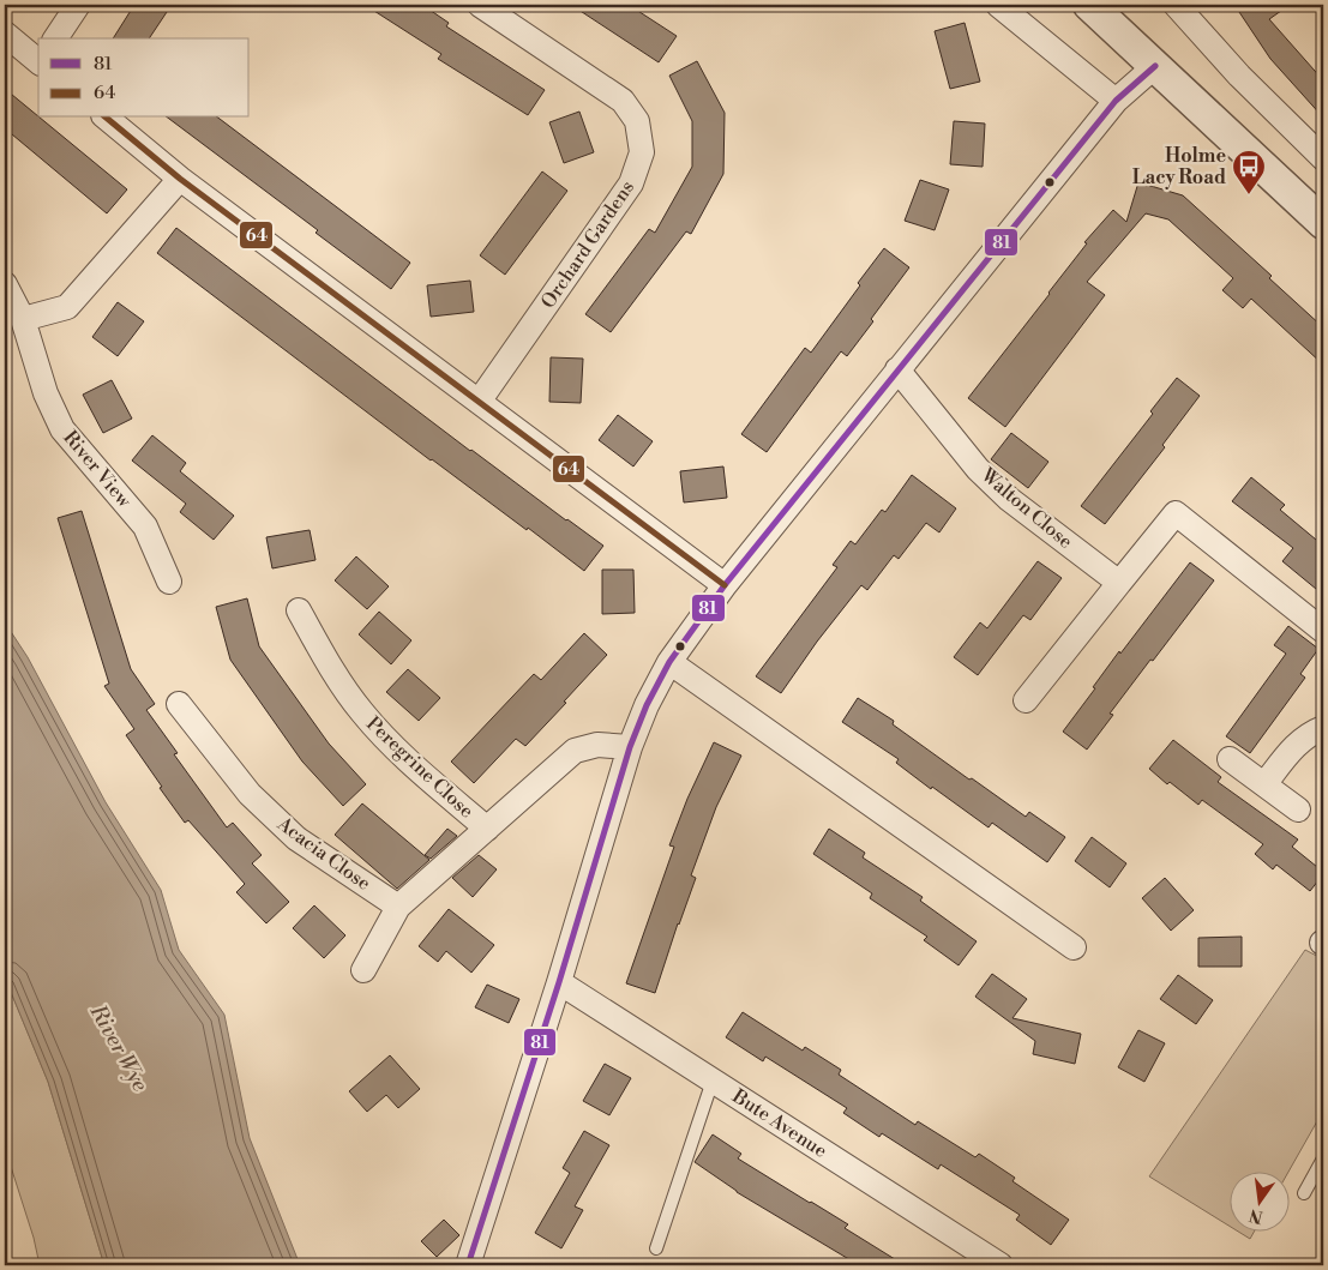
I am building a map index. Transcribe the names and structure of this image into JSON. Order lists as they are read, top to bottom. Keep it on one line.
{"streets":{"street":["Orchard Gardens","River View","Walton Close","Peregrine Close","Acacia Close","Bute Avenue"]},"water":["River Wye"],"places":{"bus stop":["Holme Lacy Road"]},"lines":["transit line 81","transit line 64"],"legend":["81","64"],"north":"bottom"}
